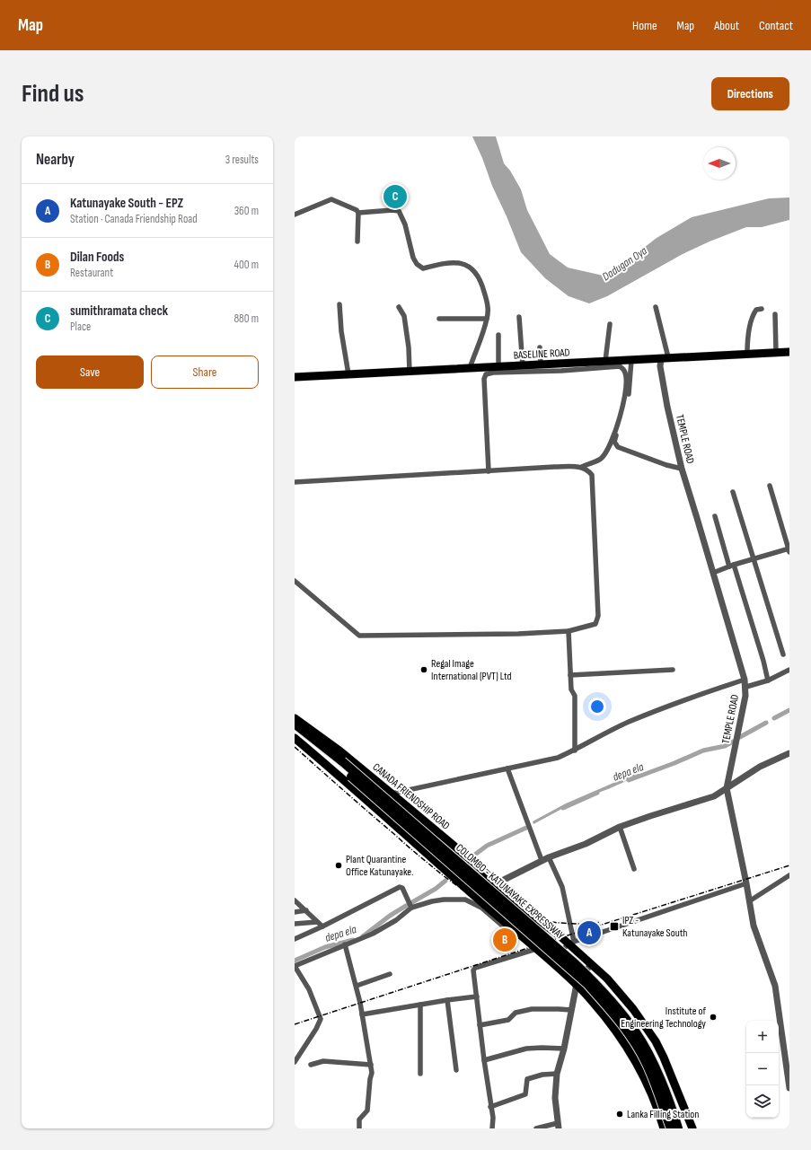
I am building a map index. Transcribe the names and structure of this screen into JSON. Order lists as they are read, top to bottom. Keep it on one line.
{"streets":{"highway":["COLOMBO - KATUNAYAKE EXPRESSWAY"],"main road":["BASELINE ROAD","CANADA FRIENDSHIP ROAD"],"street":["TEMPLE ROAD"]},"crossings":[["BASELINE ROAD","TEMPLE ROAD"]],"water":["Dadugan Oya","depa ela"],"places":{"other":["Regal Image International (PVT) Ltd","Plant Quarantine Office Katunayake.","Institute of Engineering Technology","Lanka Filling Station"],"transit":["IPZ - Katunayake South"]},"north":"left","page":{"header":"Map","nav":["Home","Map","About","Contact"],"buttons":["Directions",["Save","Share"]],"title":"Find us","heading":["Nearby","3 results"],"list":[{"mark":"A","name":"Katunayake South - EPZ","note":"Station · Canada Friendship Road","value":"360 m"},{"mark":"B","name":"Dilan Foods","note":"Restaurant","value":"400 m"},{"mark":"C","name":"sumithramata check","note":"Place","value":"880 m"}],"pins":["C","A","B"],"map_buttons":["+","−"]}}
